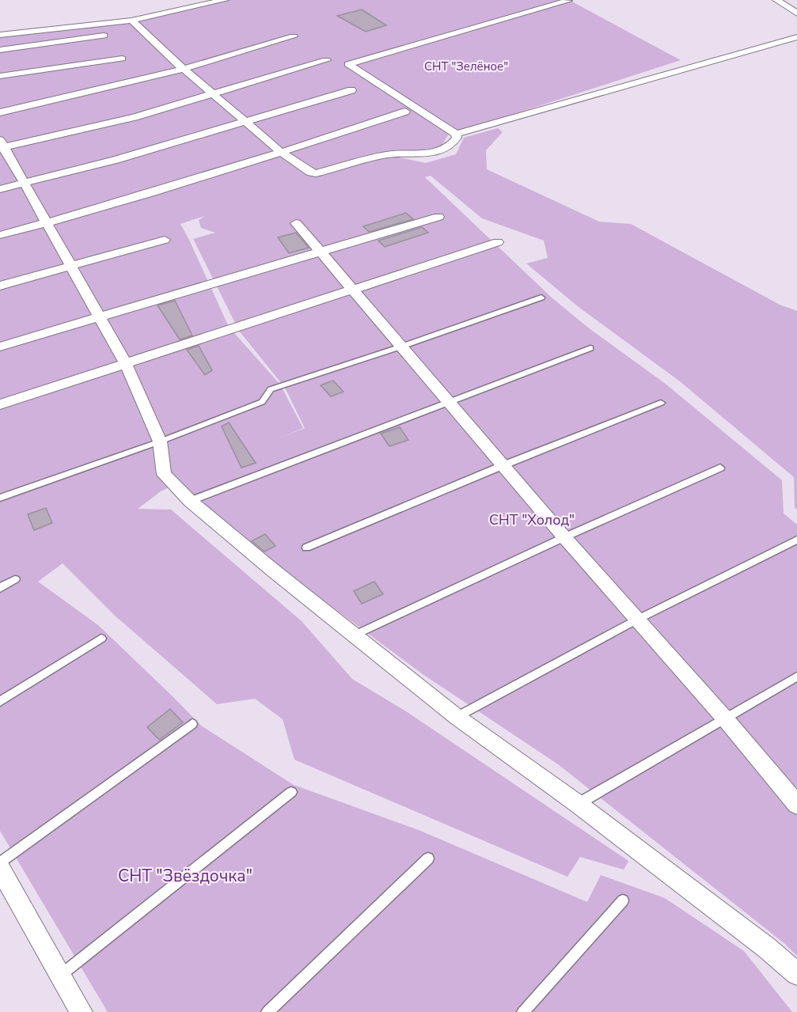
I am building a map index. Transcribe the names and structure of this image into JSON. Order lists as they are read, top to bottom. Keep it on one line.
{"parks":["СНТ \"Зелёное\"","СНТ \"Холод\"","СНТ \"Звёздочка\""]}
